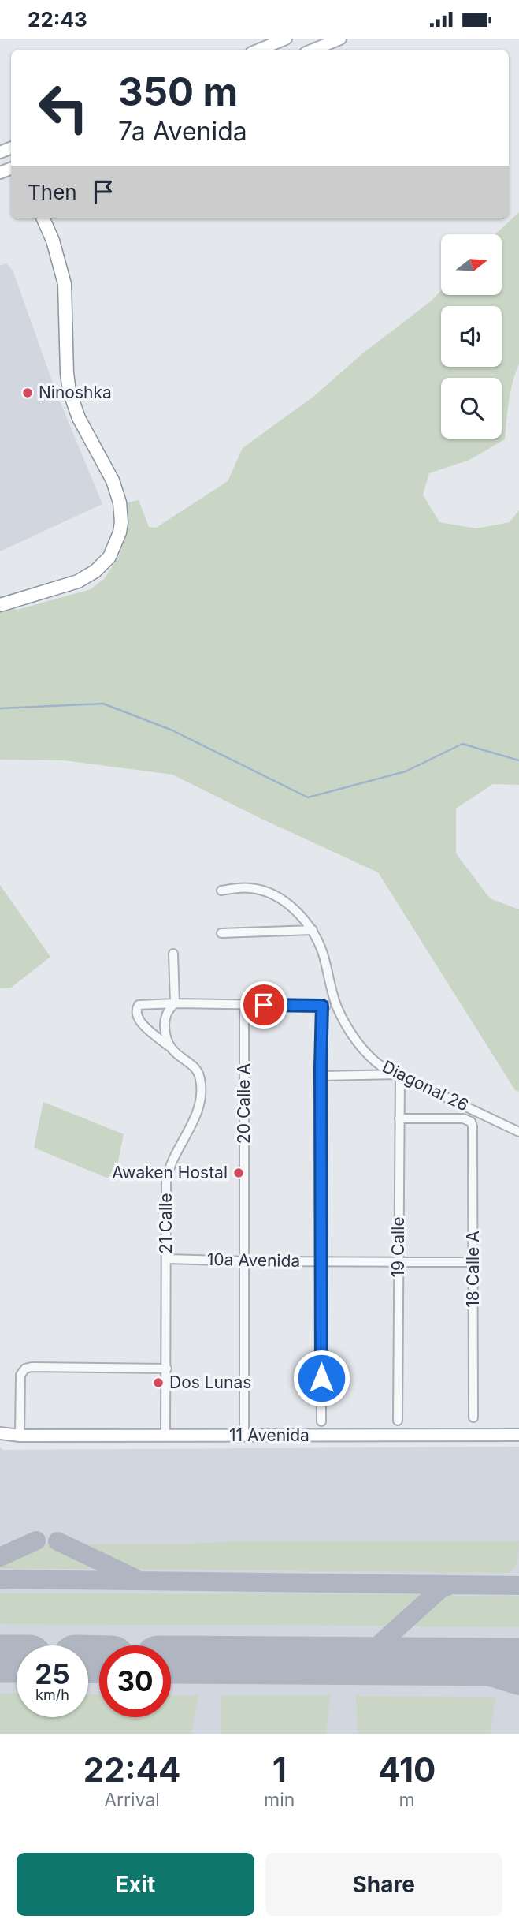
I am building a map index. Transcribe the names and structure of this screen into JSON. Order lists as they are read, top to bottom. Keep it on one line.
{"streets":{"main road":["11 Avenida"],"street":["Diagonal 26","20 Calle A","21 Calle","19 Calle","10a Avenida","18 Calle A"]},"crossings":[["Diagonal 26","19 Calle"],["20 Calle A","10a Avenida"],["20 Calle A","11 Avenida"],["21 Calle","10a Avenida"],["21 Calle","11 Avenida"],["19 Calle","10a Avenida"],["19 Calle","18 Calle A"],["10a Avenida","18 Calle A"]],"places":["Ninoshka","Awaken Hostal","Dos Lunas"],"north":"right","page":{"status":"22:43","turn":["350 m","7a Avenida"],"then":"Then","speed":"25 km/h","limit":"30","eta":["22:44","Arrival","1","min","410","m"],"buttons":["Exit","Share"]}}
